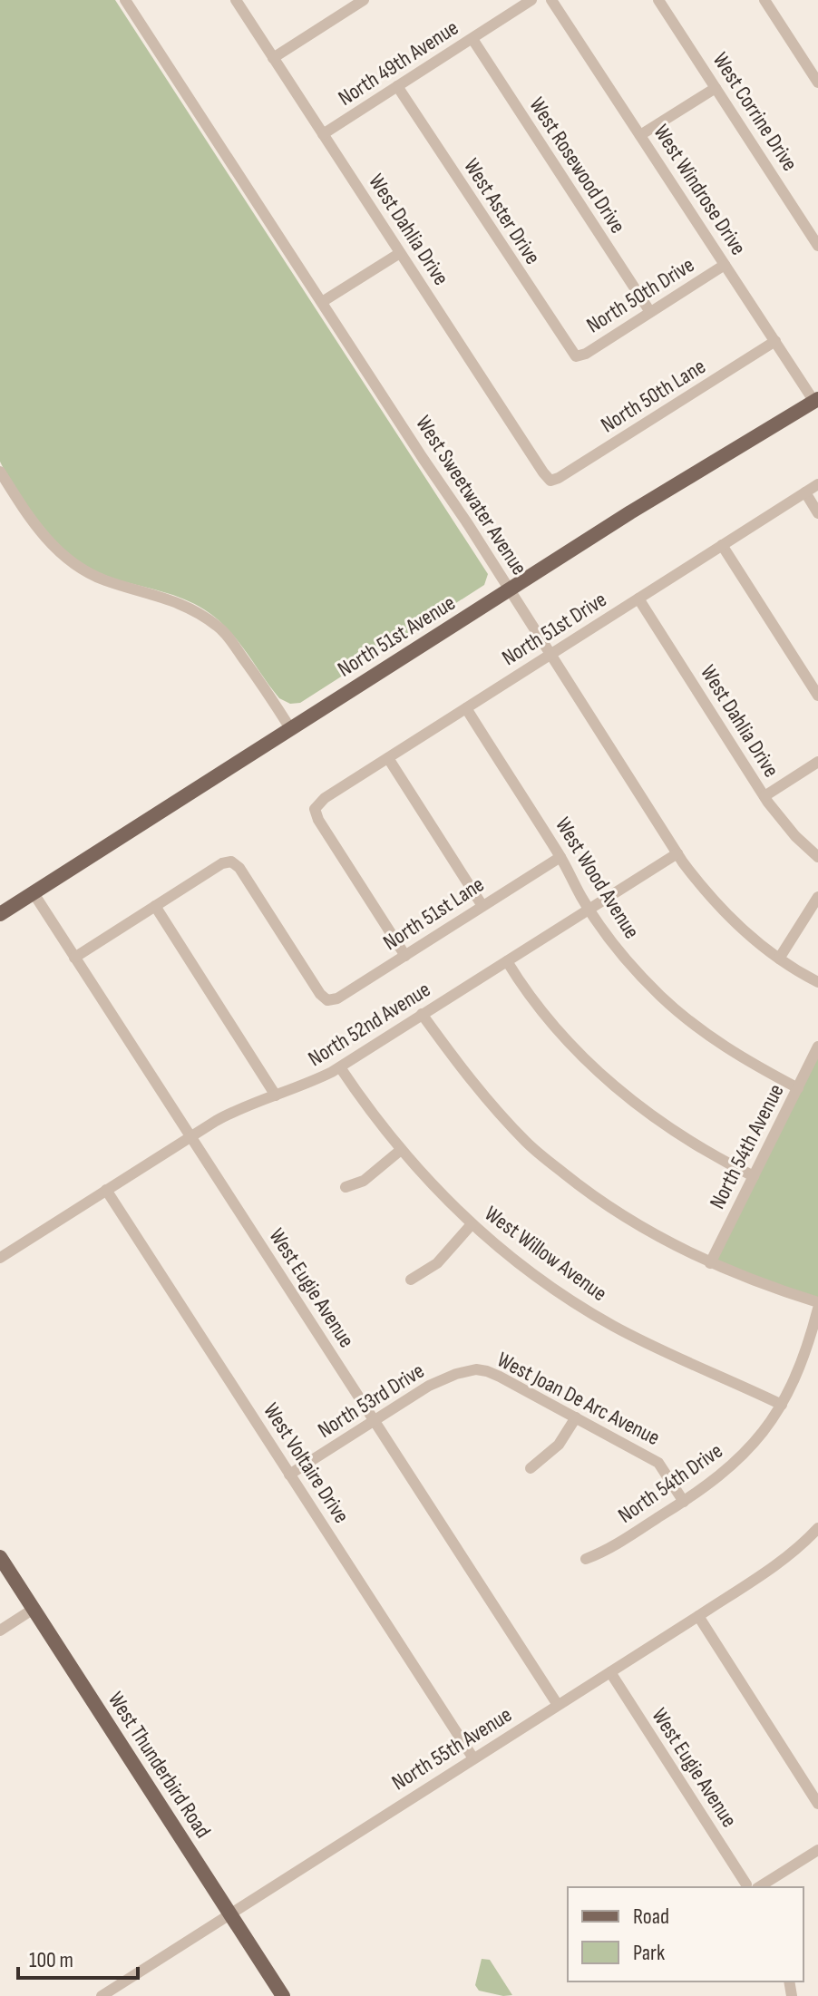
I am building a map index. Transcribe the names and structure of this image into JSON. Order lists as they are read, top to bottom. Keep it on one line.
{"streets":{"main road":["North 51st Avenue","West Thunderbird Road"],"street":["North 49th Avenue","West Corrine Drive","West Rosewood Drive","West Windrose Drive","West Aster Drive","West Dahlia Drive","North 50th Drive","North 50th Lane","West Sweetwater Avenue","North 51st Drive","West Wood Avenue","North 51st Lane","North 52nd Avenue","North 54th Avenue","West Willow Avenue","West Eugie Avenue","West Joan De Arc Avenue","North 53rd Drive","West Voltaire Drive","North 54th Drive","North 55th Avenue"]},"crossings":[["North 49th Avenue","West Rosewood Drive"],["North 49th Avenue","West Aster Drive"],["North 49th Avenue","West Dahlia Drive"],["West Rosewood Drive","North 50th Drive"],["West Windrose Drive","North 50th Drive"],["West Windrose Drive","North 50th Lane"],["West Windrose Drive","North 51st Avenue"],["West Aster Drive","North 50th Drive"],["West Dahlia Drive","North 50th Lane"],["West Dahlia Drive","North 51st Drive"],["West Sweetwater Avenue","North 51st Drive"],["West Sweetwater Avenue","North 51st Avenue"],["West Sweetwater Avenue","North 52nd Avenue"],["North 51st Drive","West Wood Avenue"],["North 51st Drive","North 51st Lane"],["North 51st Avenue","West Eugie Avenue"],["West Wood Avenue","North 51st Lane"],["West Wood Avenue","North 52nd Avenue"],["West Wood Avenue","North 54th Avenue"],["North 52nd Avenue","West Willow Avenue"],["North 52nd Avenue","West Eugie Avenue"],["North 52nd Avenue","West Voltaire Drive"],["West Willow Avenue","North 54th Drive"],["West Eugie Avenue","North 53rd Drive"],["West Eugie Avenue","North 55th Avenue"],["West Joan De Arc Avenue","North 53rd Drive"],["West Joan De Arc Avenue","North 54th Drive"],["North 53rd Drive","West Voltaire Drive"],["West Voltaire Drive","North 55th Avenue"],["North 55th Avenue","West Thunderbird Road"]],"legend":["Road","Park"],"scale_bar":"100 m"}
